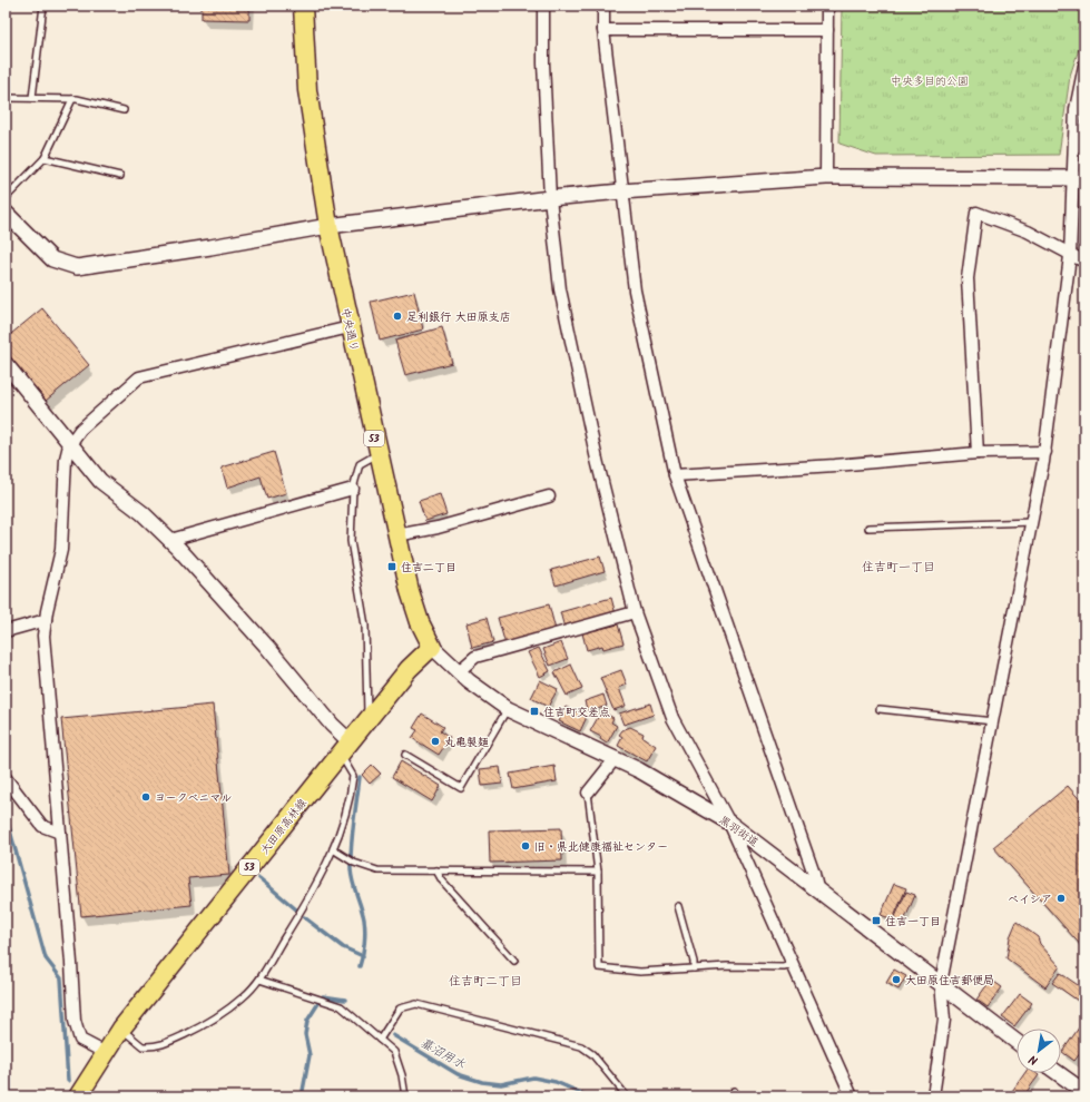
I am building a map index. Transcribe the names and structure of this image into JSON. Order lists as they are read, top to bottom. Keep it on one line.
{"streets":{"main road":["中央通り","53","大田原高林線"],"street":["黒羽街道"]},"crossings":[["中央通り","大田原高林線"],["中央通り","黒羽街道"],["大田原高林線","黒羽街道"]],"districts":["住吉町一丁目","住吉町二丁目"],"water":["蟇沼用水"],"parks":["中央多目的公園"],"places":{"other":["足利銀行 大田原支店","丸亀製麺","ヨークベニマル","旧・県北健康福祉センター","ベイシア","大田原住吉郵便局"],"transit":["住吉二丁目","住吉町交差点","住吉一丁目"]},"north":"bottom left"}
